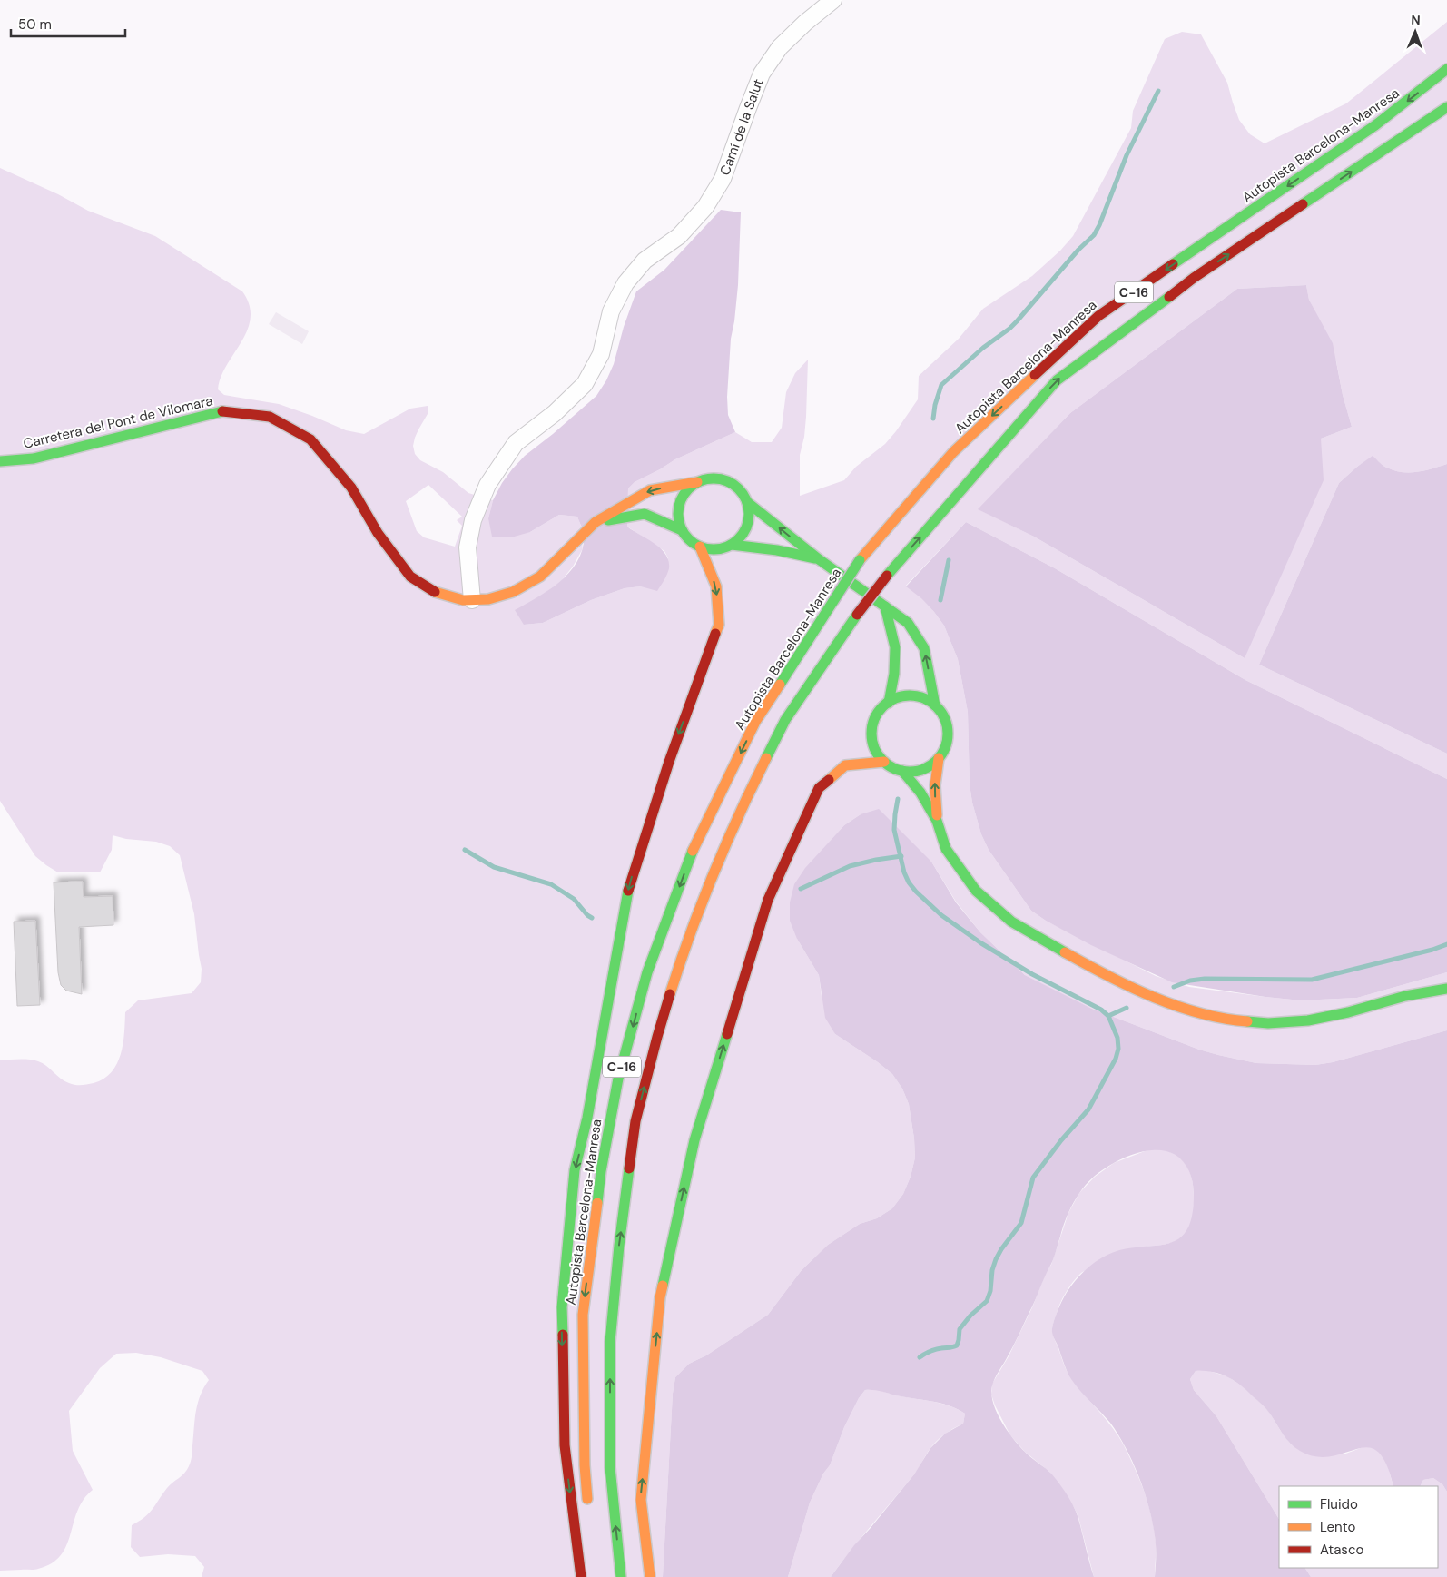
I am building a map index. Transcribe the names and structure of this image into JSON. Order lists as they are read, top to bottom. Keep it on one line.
{"streets":{"main road":["Autopista Barcelona-Manresa","C-16","Carretera del Pont de Vilomara"],"street":["Camí de la Salut"]},"crossings":[["Camí de la Salut","Carretera del Pont de Vilomara"]],"legend":["Fluido","Lento","Atasco"],"scale_bar":"50 m","north":"top"}
